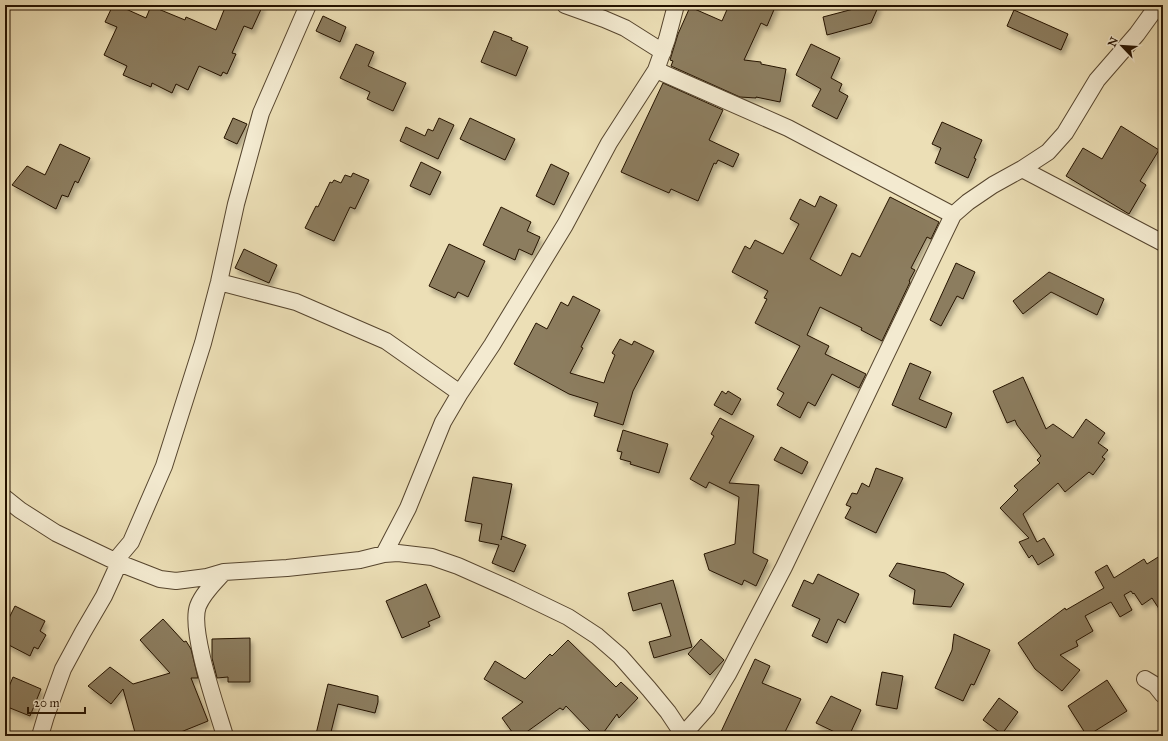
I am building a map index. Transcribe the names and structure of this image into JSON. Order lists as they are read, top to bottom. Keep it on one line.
{"scale_bar":"20 m","north":"top left"}
